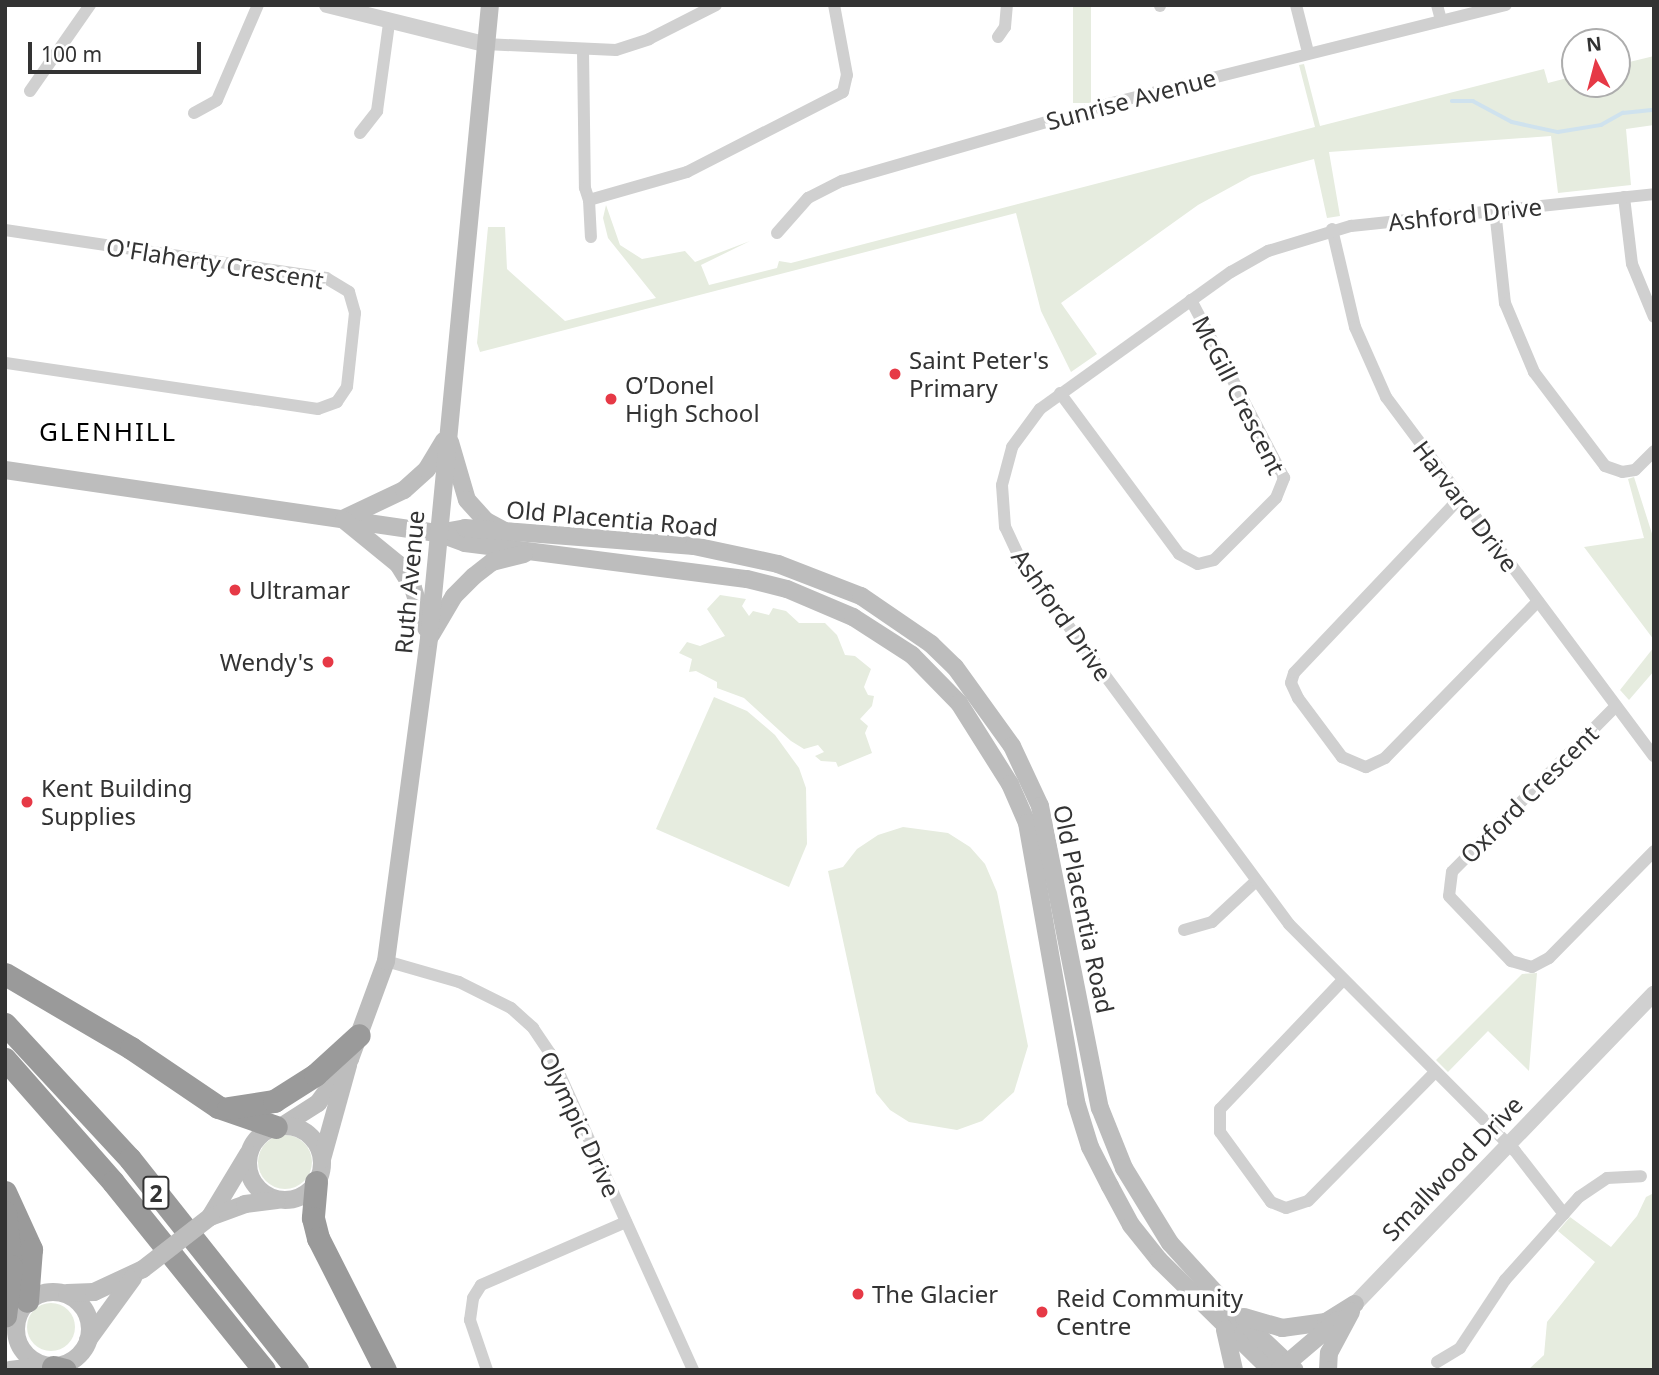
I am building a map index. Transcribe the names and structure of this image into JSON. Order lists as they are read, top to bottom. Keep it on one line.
{"streets":{"highway":["2"],"main road":["Old Placentia Road","Ruth Avenue","Smallwood Drive"],"street":["Sunrise Avenue","Ashford Drive","O'Flaherty Crescent","McGill Crescent","Harvard Drive","Oxford Crescent","Olympic Drive"]},"crossings":[["Ashford Drive","McGill Crescent"],["Ashford Drive","Harvard Drive"],["Ashford Drive","Smallwood Drive"],["Harvard Drive","Oxford Crescent"],["Old Placentia Road","Ruth Avenue"],["Old Placentia Road","Smallwood Drive"],["Ruth Avenue","Olympic Drive"]],"districts":["GLENHILL"],"places":["Saint Peter's Primary","O’Donel High School","Ultramar","Wendy's","Kent Building Supplies","The Glacier","Reid Community Centre"],"scale_bar":"100 m","north":"top"}
